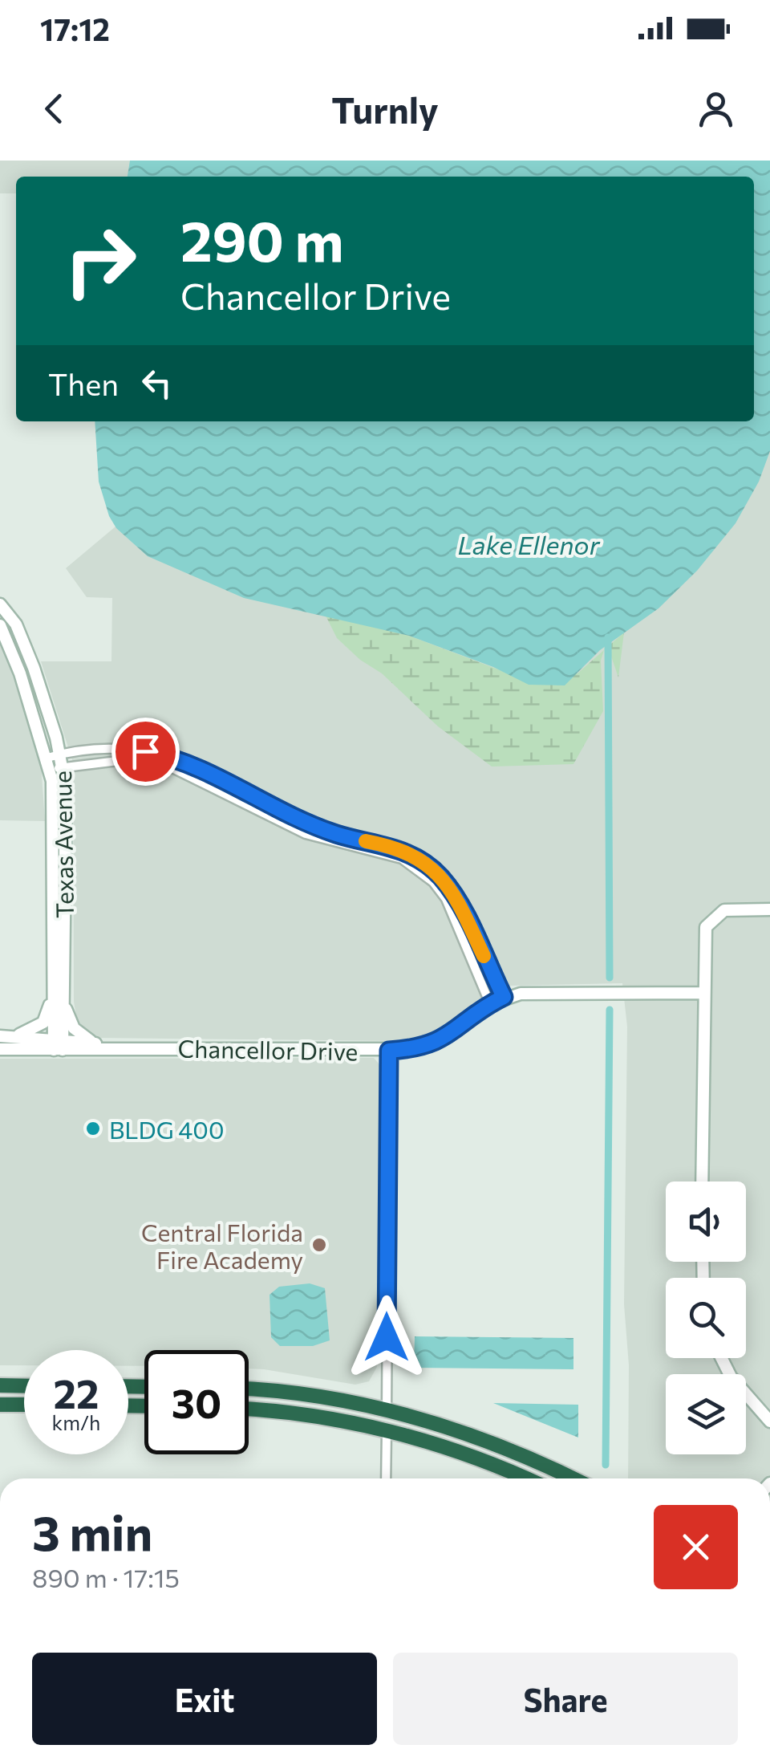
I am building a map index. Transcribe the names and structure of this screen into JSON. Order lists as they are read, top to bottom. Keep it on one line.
{"streets":{"street":["Texas Avenue","Chancellor Drive"]},"crossings":[["Texas Avenue","Chancellor Drive"]],"water":["Lake Ellenor"],"places":["BLDG 400","Central Florida Fire Academy"],"page":{"status":"17:12","header":"Turnly","turn":["290 m","Chancellor Drive"],"then":"Then","speed":"22 km/h","limit":"30","heading":["3 min","890 m · 17:15"],"buttons":["Exit","Share"]}}
